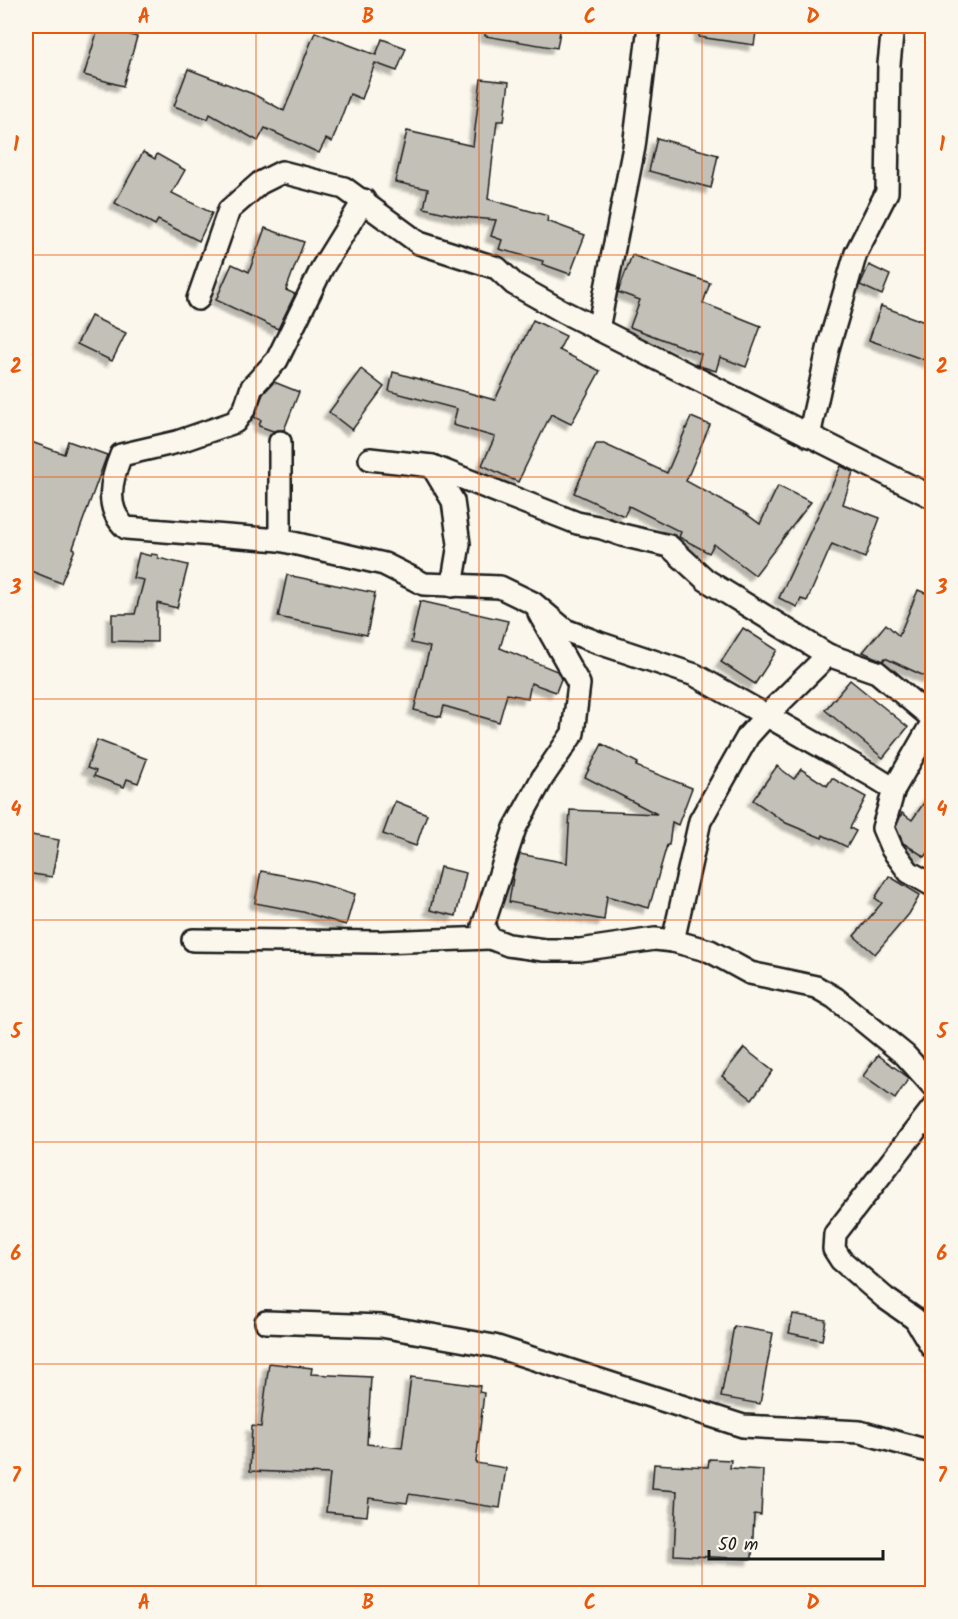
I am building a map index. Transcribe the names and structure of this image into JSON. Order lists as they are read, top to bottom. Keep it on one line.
{"scale_bar":"50 m","grid":{"columns":["A","B","C","D"],"rows":["1","2","3","4","5","6","7"]}}
